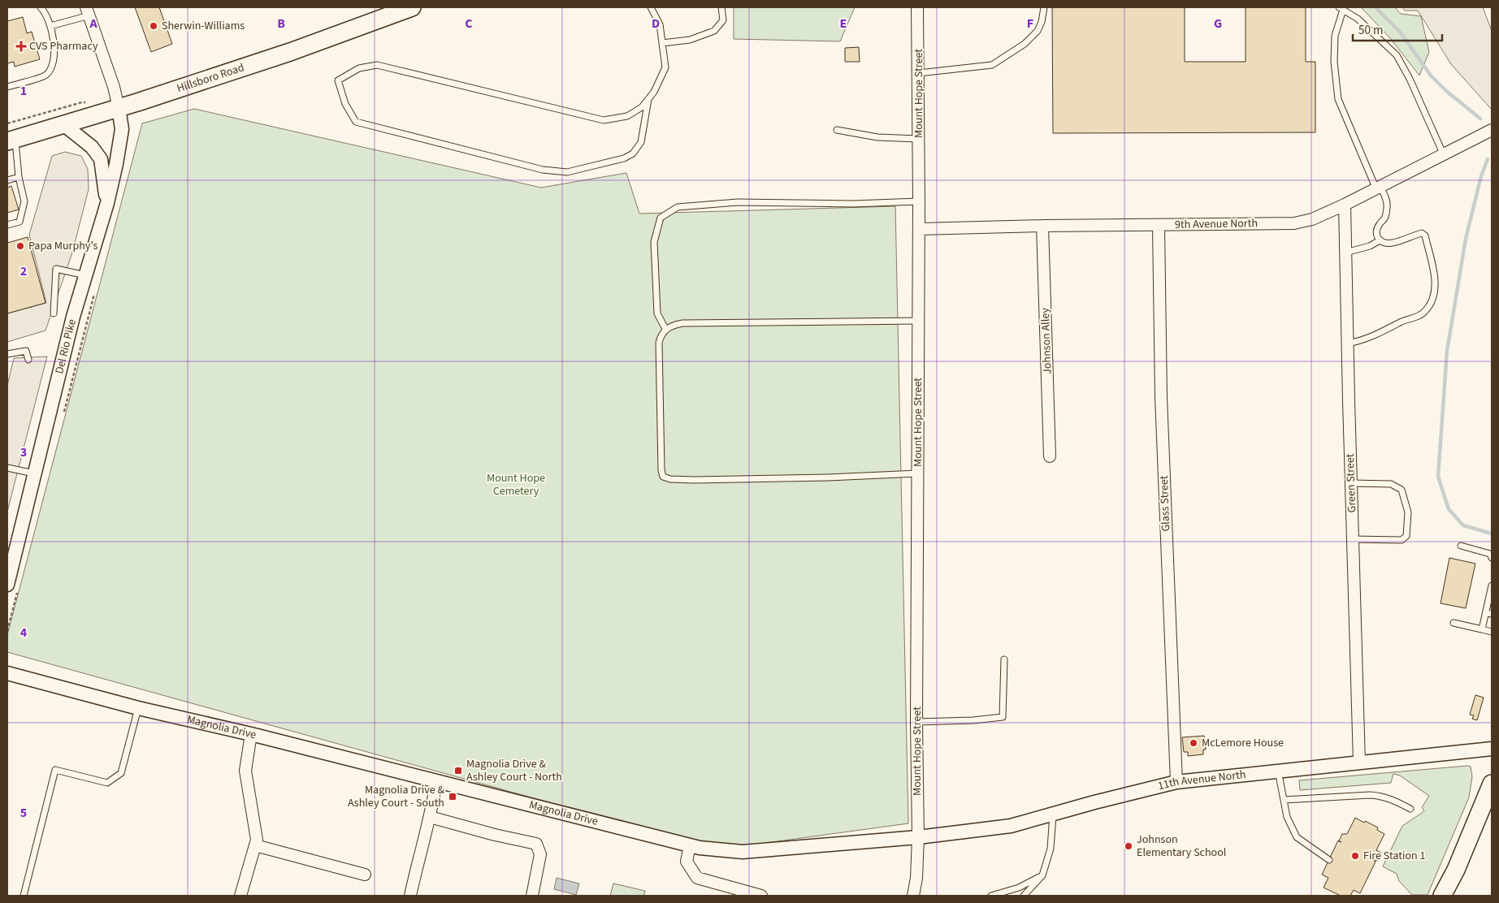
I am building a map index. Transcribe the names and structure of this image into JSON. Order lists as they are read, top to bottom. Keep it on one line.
{"streets":{"main road":["Hillsboro Road"],"street":["Mount Hope Street","9th Avenue North","Johnson Alley","Del Rio Pike","Green Street","Glass Street","Magnolia Drive","11th Avenue North"]},"crossings":[["Hillsboro Road","Del Rio Pike"],["Mount Hope Street","9th Avenue North"],["Mount Hope Street","Magnolia Drive"],["Mount Hope Street","11th Avenue North"],["9th Avenue North","Johnson Alley"],["9th Avenue North","Green Street"],["9th Avenue North","Glass Street"],["Green Street","11th Avenue North"],["Glass Street","11th Avenue North"],["Magnolia Drive","11th Avenue North"]],"parks":["Mount Hope Cemetery"],"places":{"other":["Sherwin-Williams","Papa Murphy's","McLemore House","Johnson Elementary School","Fire Station 1"],"health":["CVS Pharmacy"],"transit":["Magnolia Drive & Ashley Court - North","Magnolia Drive & Ashley Court - South"]},"scale_bar":"50 m","grid":{"columns":["A","B","C","D","E","F","G"],"rows":["1","2","3","4","5"]}}
